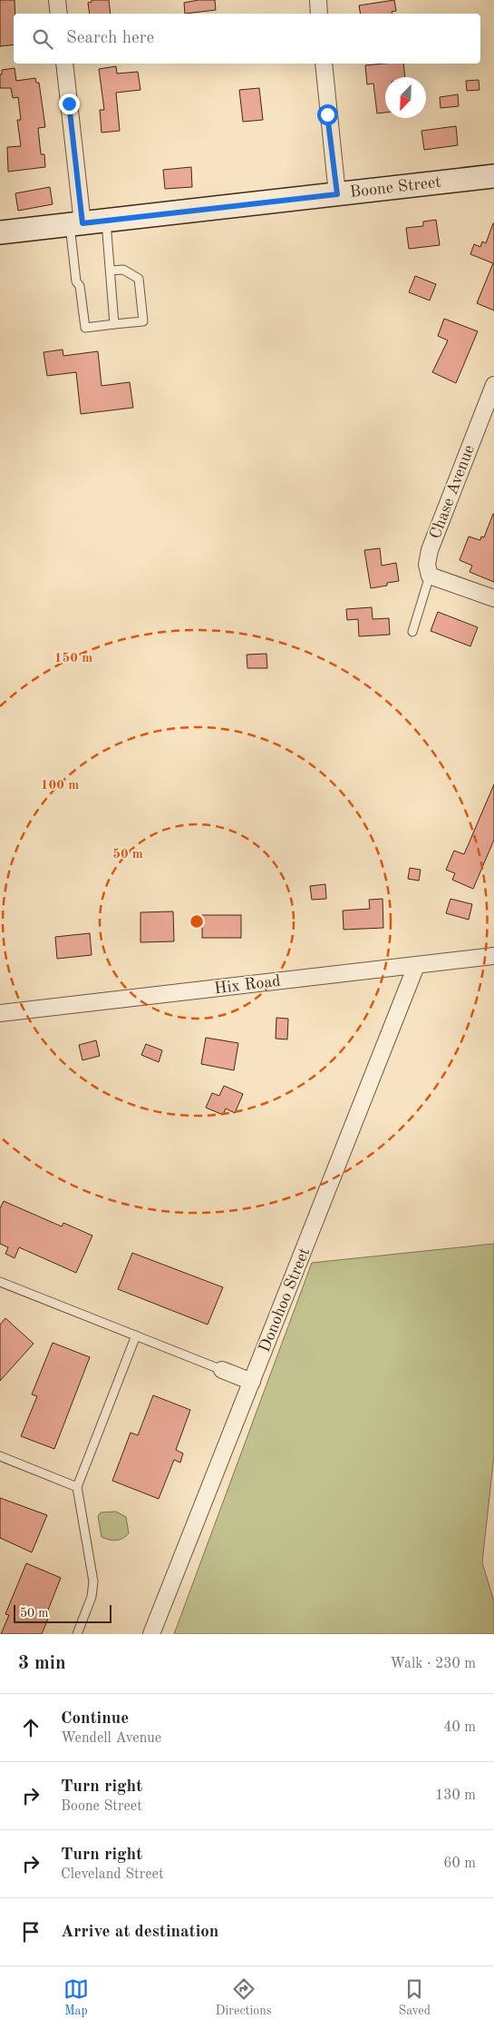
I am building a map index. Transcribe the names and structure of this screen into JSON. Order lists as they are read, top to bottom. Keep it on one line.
{"streets":{"street":["Boone Street","Chase Avenue","Hix Road","Donohoo Street"]},"crossings":[["Hix Road","Donohoo Street"]],"scale_bar":"50 m","north":"bottom left","page":{"search":"Search here","scale":"50 m","heading":["3 min","Walk · 230 m"],"list":[["Continue","Wendell Avenue","40 m"],["Turn right","Boone Street","130 m"],["Turn right","Cleveland Street","60 m"],"Arrive at destination"],"nav":["Map","Directions","Saved"]},"rings":["150 m","100 m","50 m"]}
